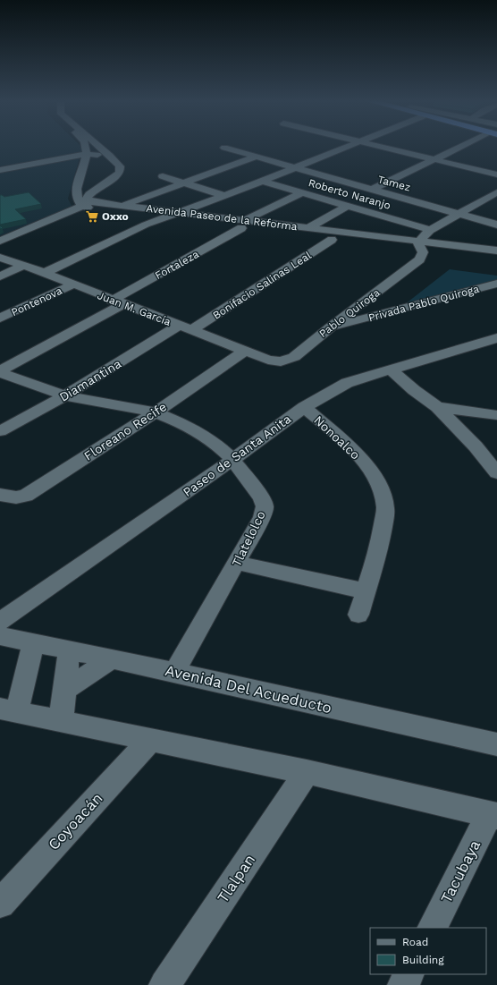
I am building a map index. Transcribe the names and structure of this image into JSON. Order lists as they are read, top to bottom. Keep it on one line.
{"streets":{"street":["Tamez","Roberto Naranjo","Avenida Paseo de la Reforma","Fortaleza","Bonifacio Salinas Leal","Pontenova","Privada Pablo Quiroga","Juan M. García","Pablo Quiroga","Diamantina","Floreano Recife","Nonoalco","Paseo de Santa Anita","Tlatelolco","Avenida Del Acueducto","Coyoacán","Tacubaya","Tlalpan"]},"crossings":[["Roberto Naranjo","Fortaleza"],["Avenida Paseo de la Reforma","Fortaleza"],["Avenida Paseo de la Reforma","Bonifacio Salinas Leal"],["Avenida Paseo de la Reforma","Pablo Quiroga"],["Fortaleza","Juan M. García"],["Fortaleza","Tlatelolco"],["Bonifacio Salinas Leal","Juan M. García"],["Bonifacio Salinas Leal","Diamantina"],["Pontenova","Juan M. García"],["Privada Pablo Quiroga","Pablo Quiroga"],["Juan M. García","Pablo Quiroga"],["Juan M. García","Diamantina"],["Juan M. García","Floreano Recife"],["Diamantina","Tlatelolco"],["Floreano Recife","Tlatelolco"],["Nonoalco","Paseo de Santa Anita"],["Paseo de Santa Anita","Tlatelolco"],["Tlatelolco","Avenida Del Acueducto"]],"places":{"supermarket":["Oxxo"]},"legend":["Road","Building"]}
